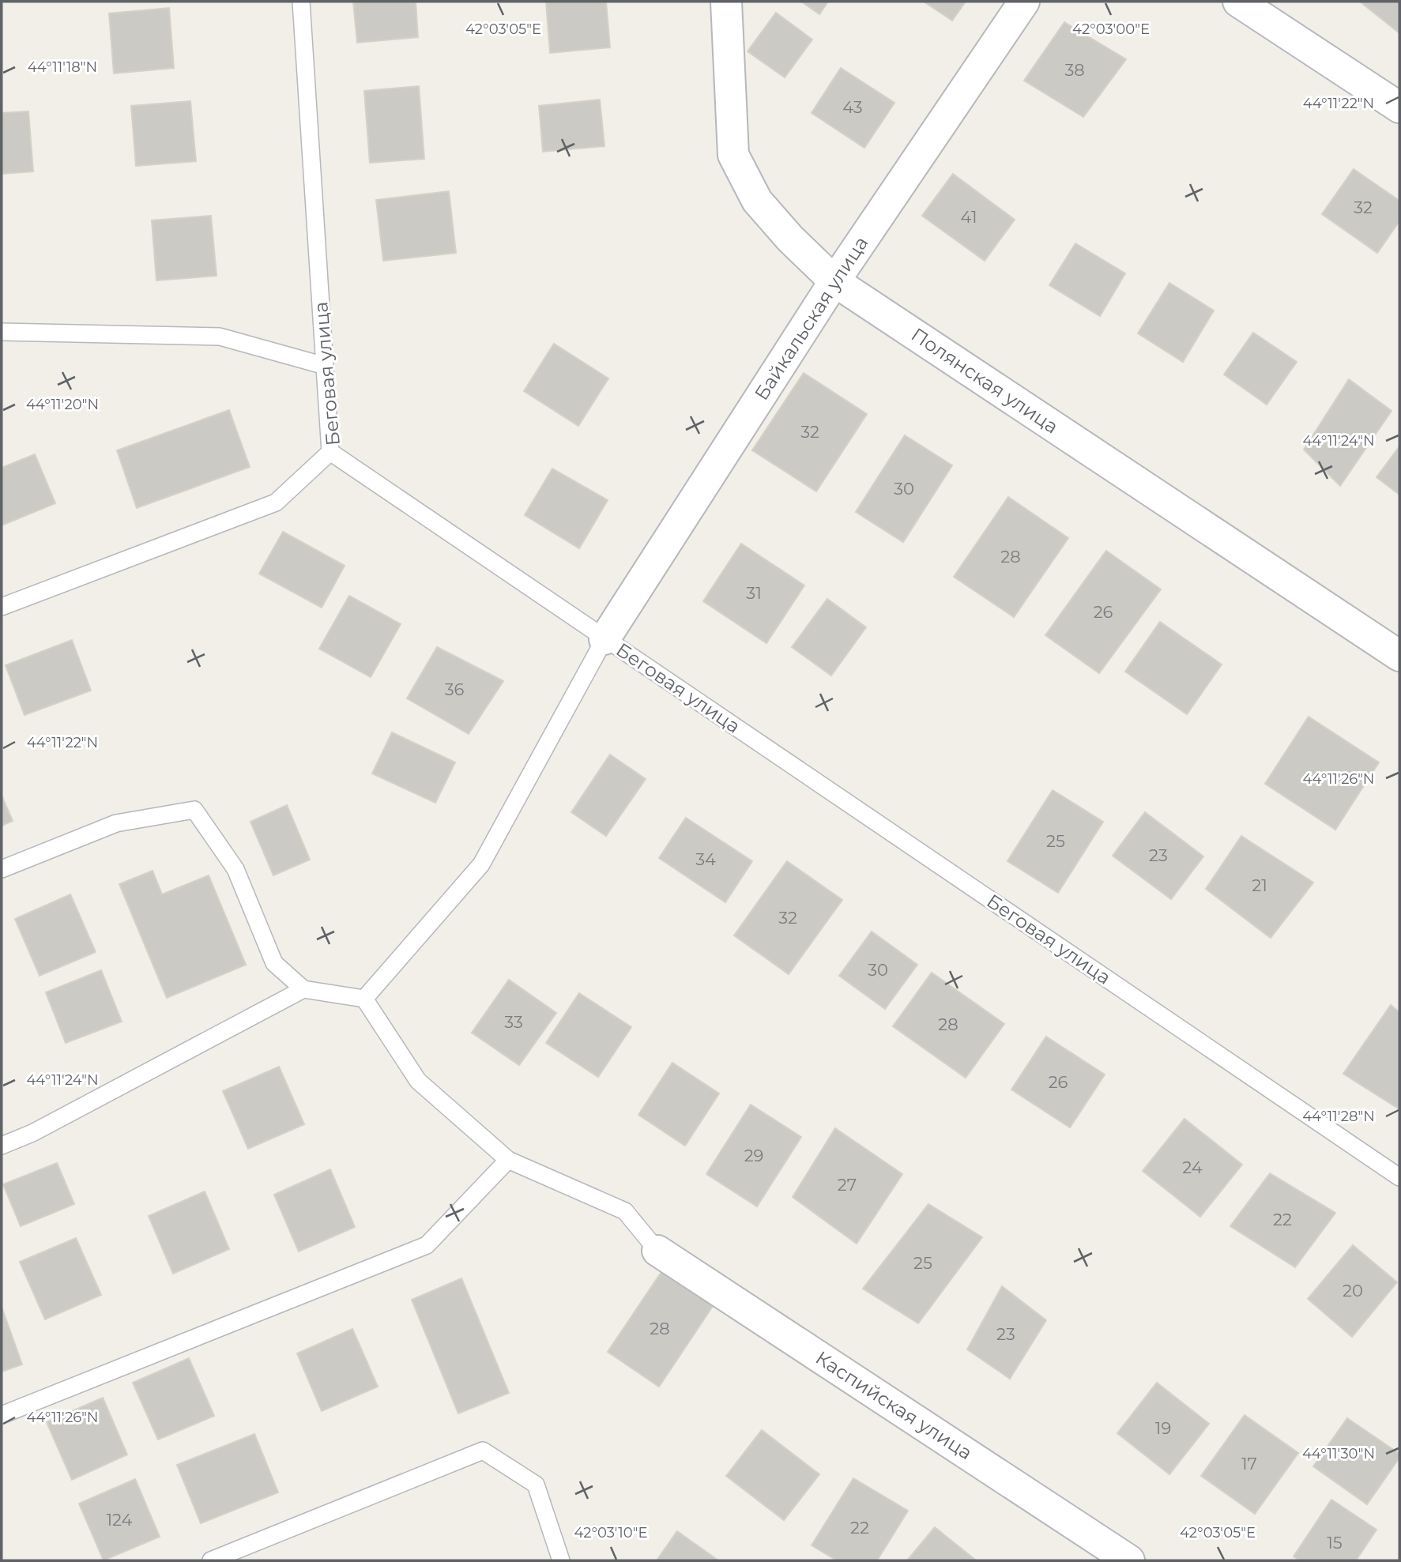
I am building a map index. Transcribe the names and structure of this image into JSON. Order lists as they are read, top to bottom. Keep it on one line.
{"streets":{"street":["Байкальская улица","Полянская улица","Каспийская улица"],"lane":["Беговая улица"]},"crossings":[["Байкальская улица","Беговая улица"],["Байкальская улица","Полянская улица"]],"house_numbers":["38","43","32","41","32","30","28","31","26","36","25","23","34","21","32","30","33","28","26","29","24","27","22","25","20","28","23","19","17","124","22","15"],"coordinates":["42°03'05\"E","42°03'00\"E","44°11'18\"N","44°11'22\"N","44°11'20\"N","44°11'24\"N","44°11'26\"N","44°11'28\"N","44°11'30\"N","42°03'10\"E"]}
